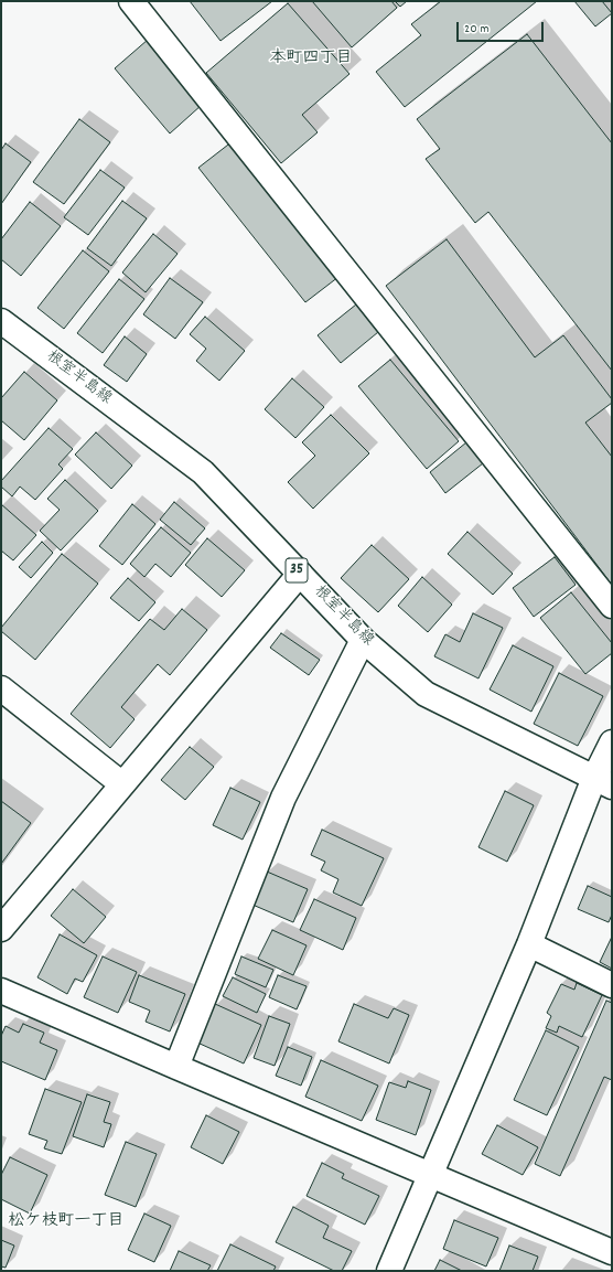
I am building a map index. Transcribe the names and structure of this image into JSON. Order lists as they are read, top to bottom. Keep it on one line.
{"streets":{"street":["根室半島線","35"]},"districts":["本町四丁目","松ケ枝町一丁目"],"scale_bar":"20 m"}
